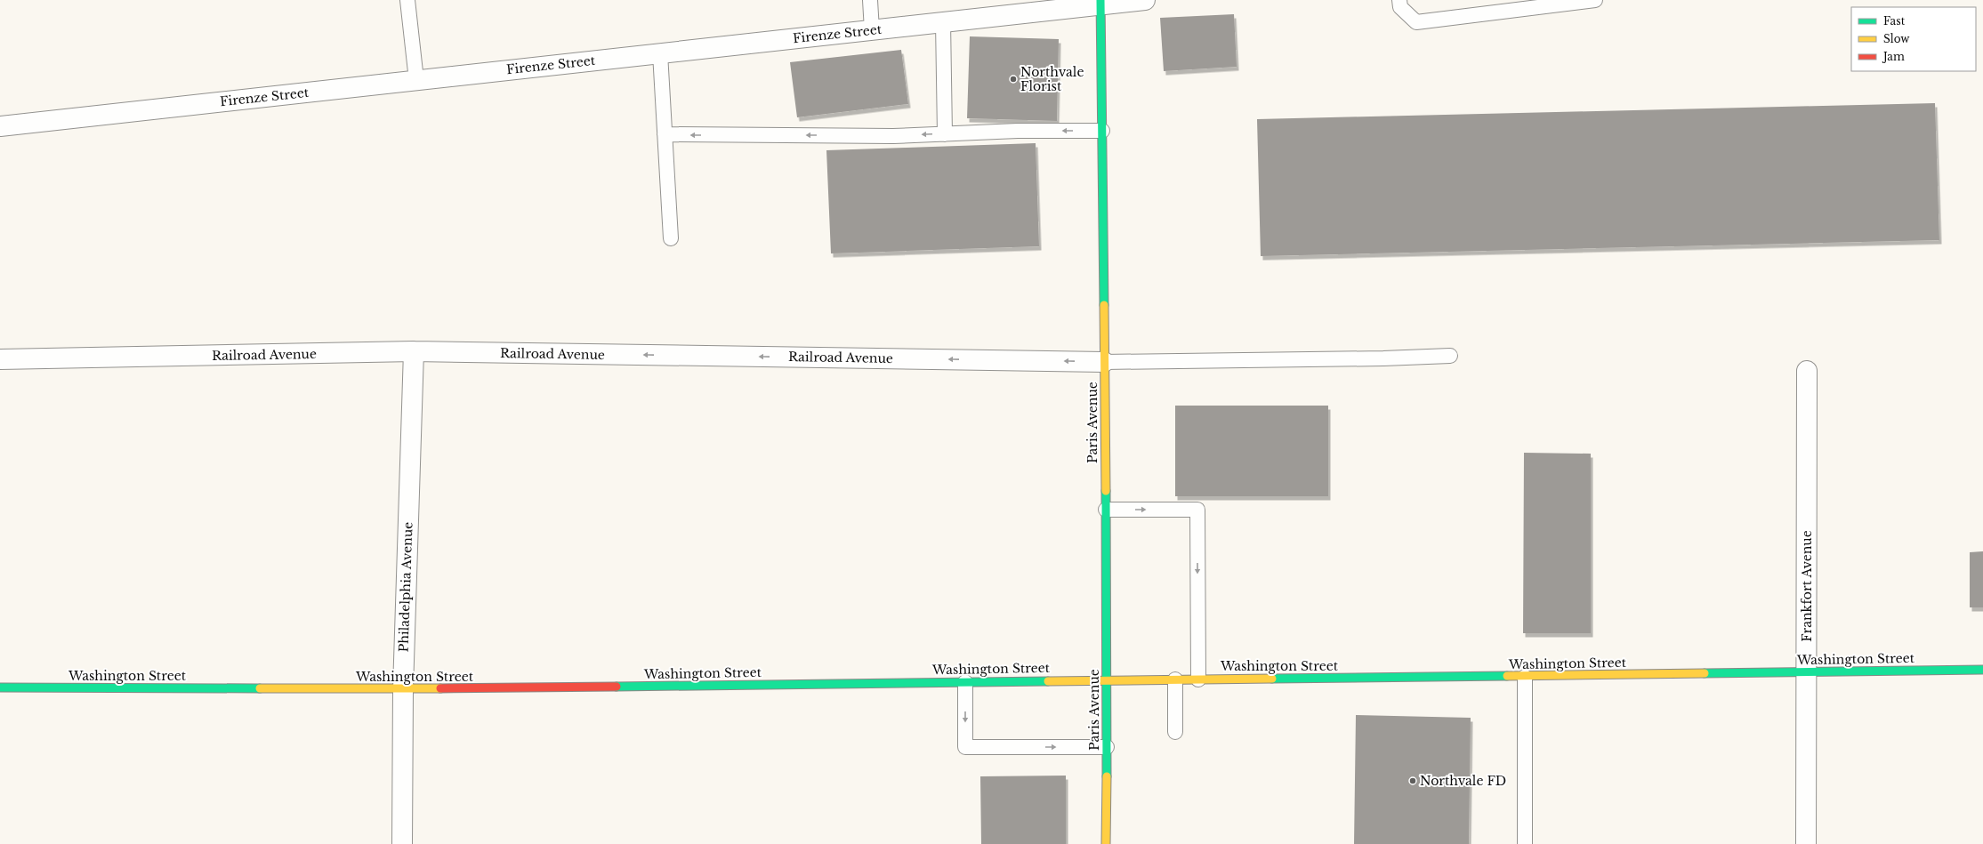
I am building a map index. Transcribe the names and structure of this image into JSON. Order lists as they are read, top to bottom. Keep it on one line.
{"streets":{"street":["Firenze Street","Railroad Avenue","Paris Avenue","Frankfort Avenue","Philadelphia Avenue","Washington Street"]},"crossings":[["Firenze Street","Paris Avenue"],["Railroad Avenue","Paris Avenue"],["Railroad Avenue","Philadelphia Avenue"],["Paris Avenue","Washington Street"],["Frankfort Avenue","Washington Street"],["Philadelphia Avenue","Washington Street"]],"one_way":["Railroad Avenue"],"places":["Northvale Florist","Northvale FD"],"legend":["Fast","Slow","Jam"]}
